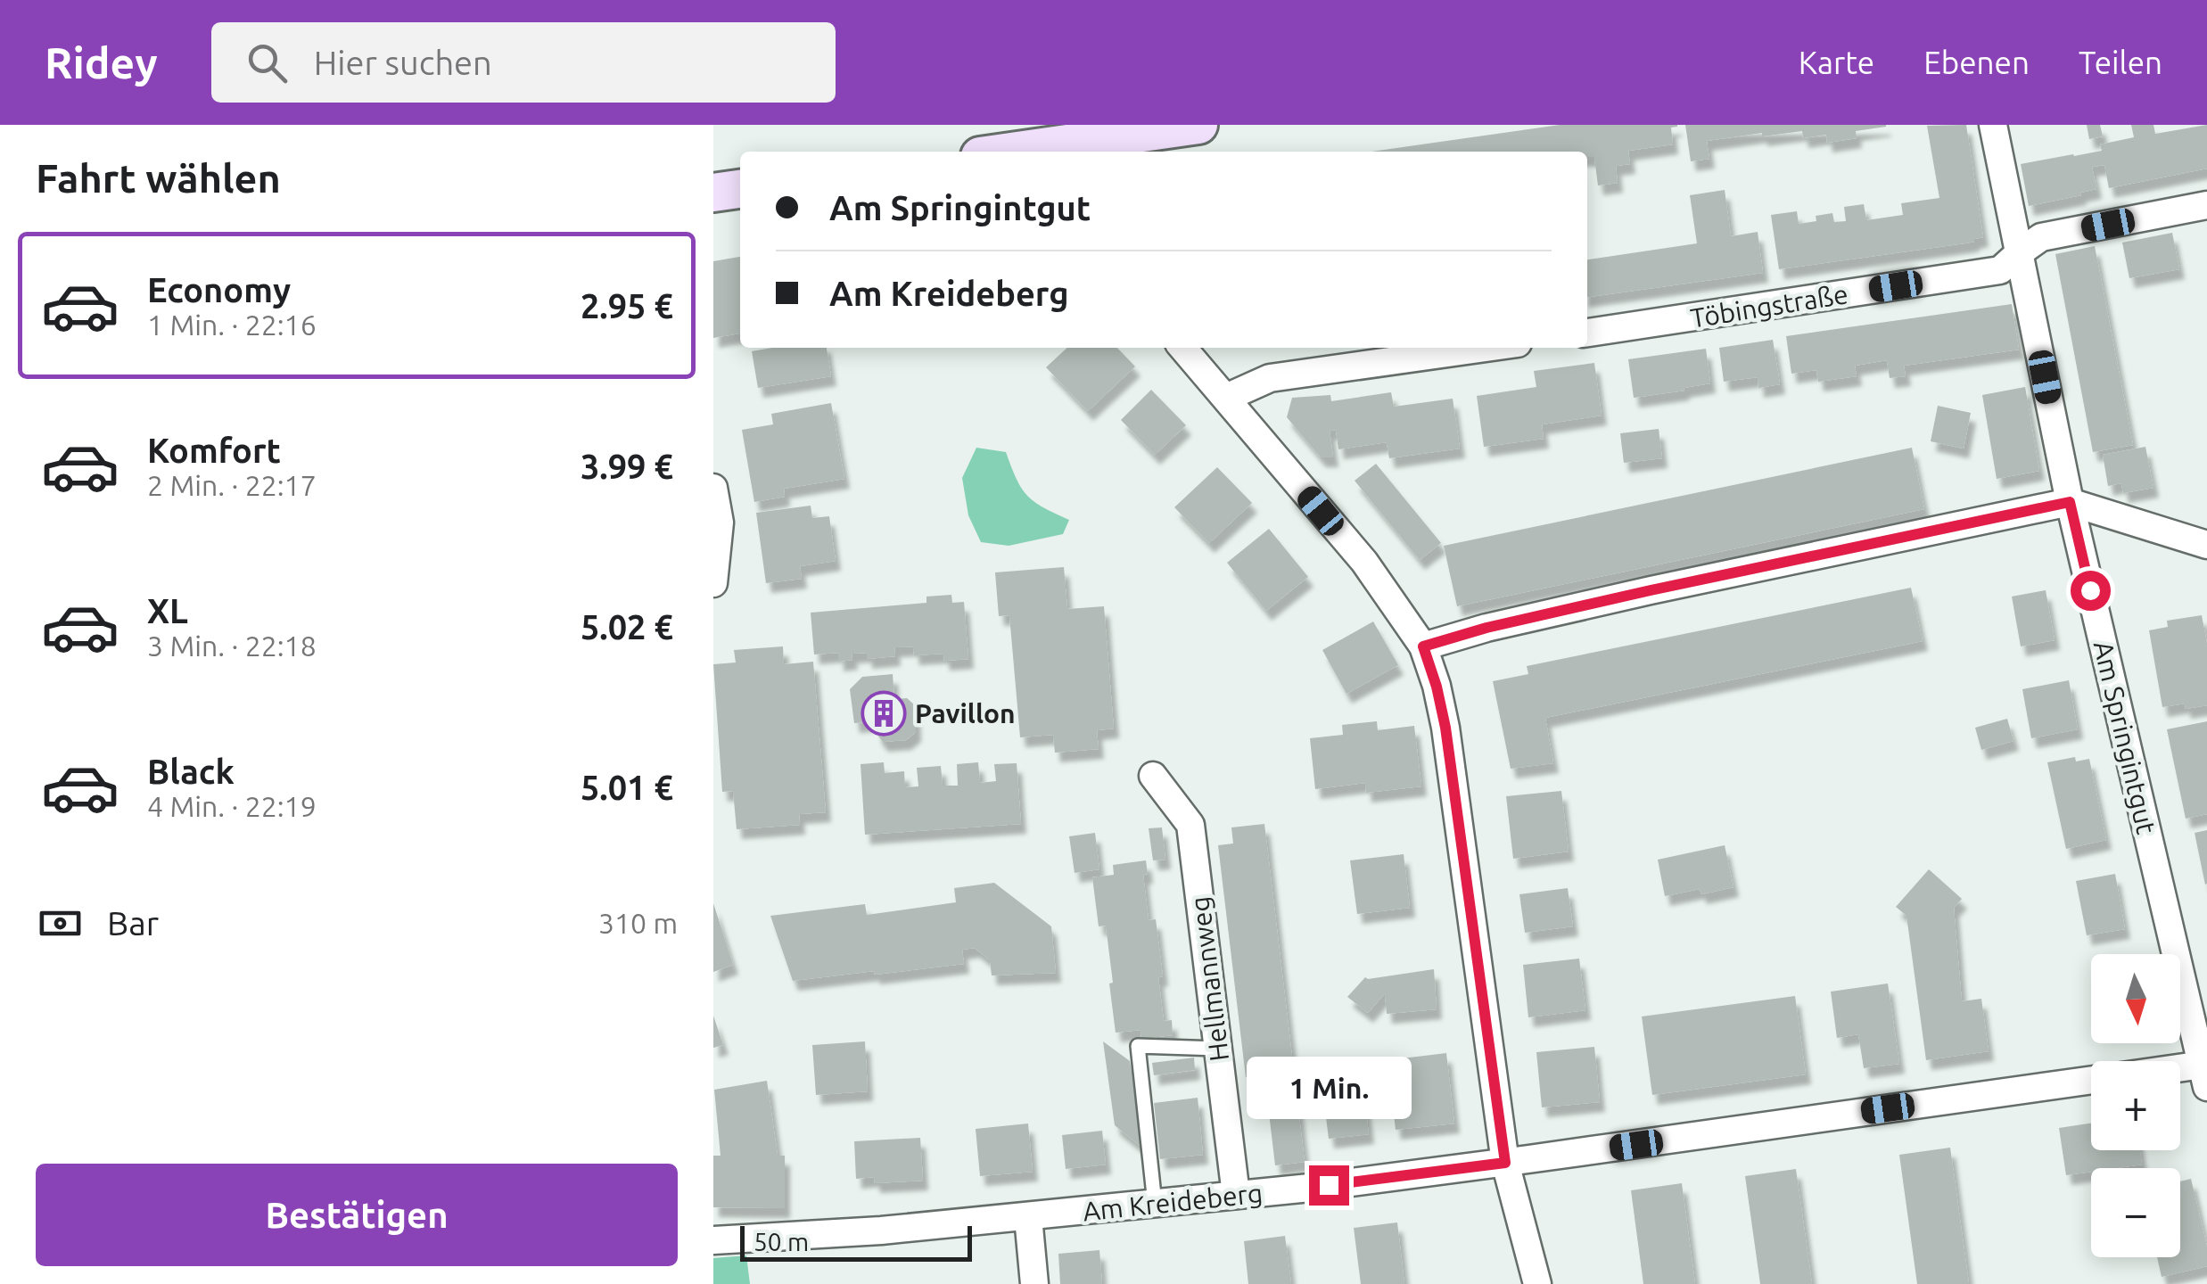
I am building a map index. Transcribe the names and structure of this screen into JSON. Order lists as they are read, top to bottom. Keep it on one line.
{"streets":{"street":["Töbingstraße","Am Springintgut","Hellmannweg","Am Kreideberg"]},"crossings":[["Töbingstraße","Am Springintgut"],["Hellmannweg","Am Kreideberg"]],"places":{"building":["Pavillon"]},"scale_bar":"50 m","north":"bottom","page":{"header":"Ridey","search":"Hier suchen","nav":["Karte","Ebenen","Teilen"],"heading":"Fahrt wählen","banner":["Am Springintgut","Am Kreideberg"],"list":[{"name":"Economy","note":"1 Min. · 22:16","value":"2.95 €"},{"name":"Komfort","note":"2 Min. · 22:17","value":"3.99 €"},{"name":"XL","note":"3 Min. · 22:18","value":"5.02 €"},{"name":"Black","note":"4 Min. · 22:19","value":"5.01 €"}],"pay":["Bar","310 m"],"map_buttons":["+","−"],"bubble":"1 Min.","buttons":"Bestätigen","scale":"50 m"}}
